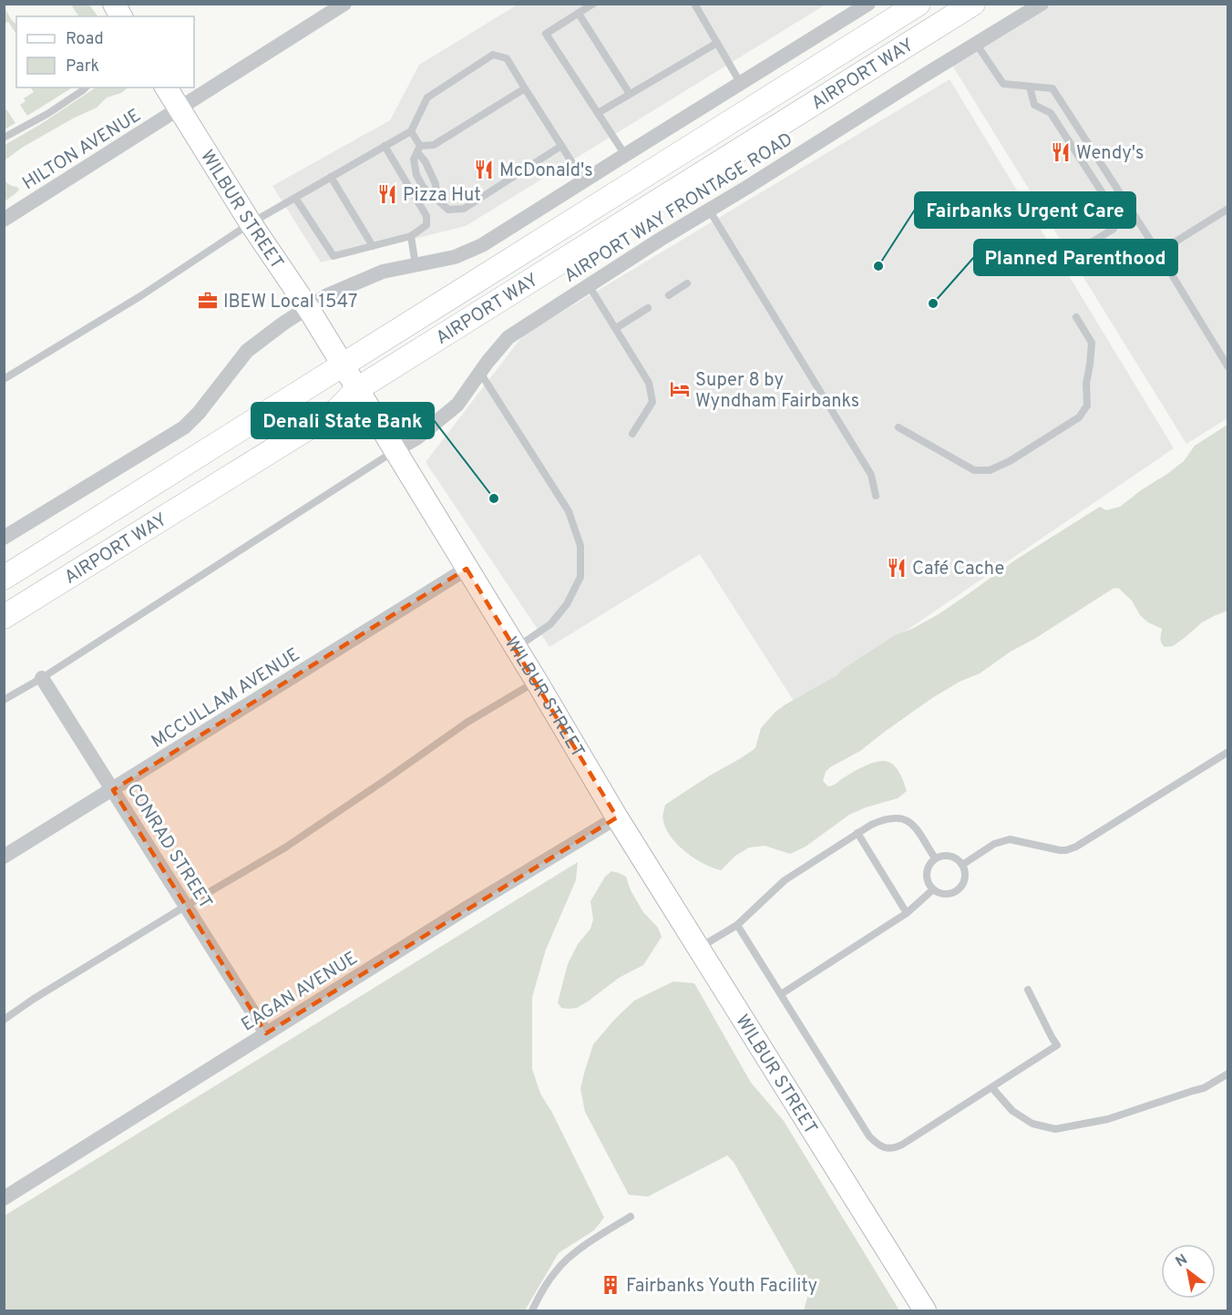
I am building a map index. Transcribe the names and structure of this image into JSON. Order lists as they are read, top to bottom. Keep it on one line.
{"streets":{"main road":["AIRPORT WAY"],"street":["HILTON AVENUE","AIRPORT WAY FRONTAGE ROAD","WILBUR STREET","MCCULLAM AVENUE","CONRAD STREET","EAGAN AVENUE"]},"crossings":[["AIRPORT WAY","WILBUR STREET"],["HILTON AVENUE","WILBUR STREET"],["AIRPORT WAY FRONTAGE ROAD","WILBUR STREET"],["WILBUR STREET","MCCULLAM AVENUE"],["WILBUR STREET","EAGAN AVENUE"],["MCCULLAM AVENUE","CONRAD STREET"],["CONRAD STREET","EAGAN AVENUE"]],"places":{"restaurant":["Wendy's","McDonald's","Pizza Hut","Café Cache"],"other":["Fairbanks Urgent Care","Planned Parenthood","Denali State Bank"],"office":["IBEW Local 1547"],"hotel":["Super 8 by Wyndham Fairbanks"],"building":["Fairbanks Youth Facility"]},"legend":["Road","Park"],"north":"top left"}
